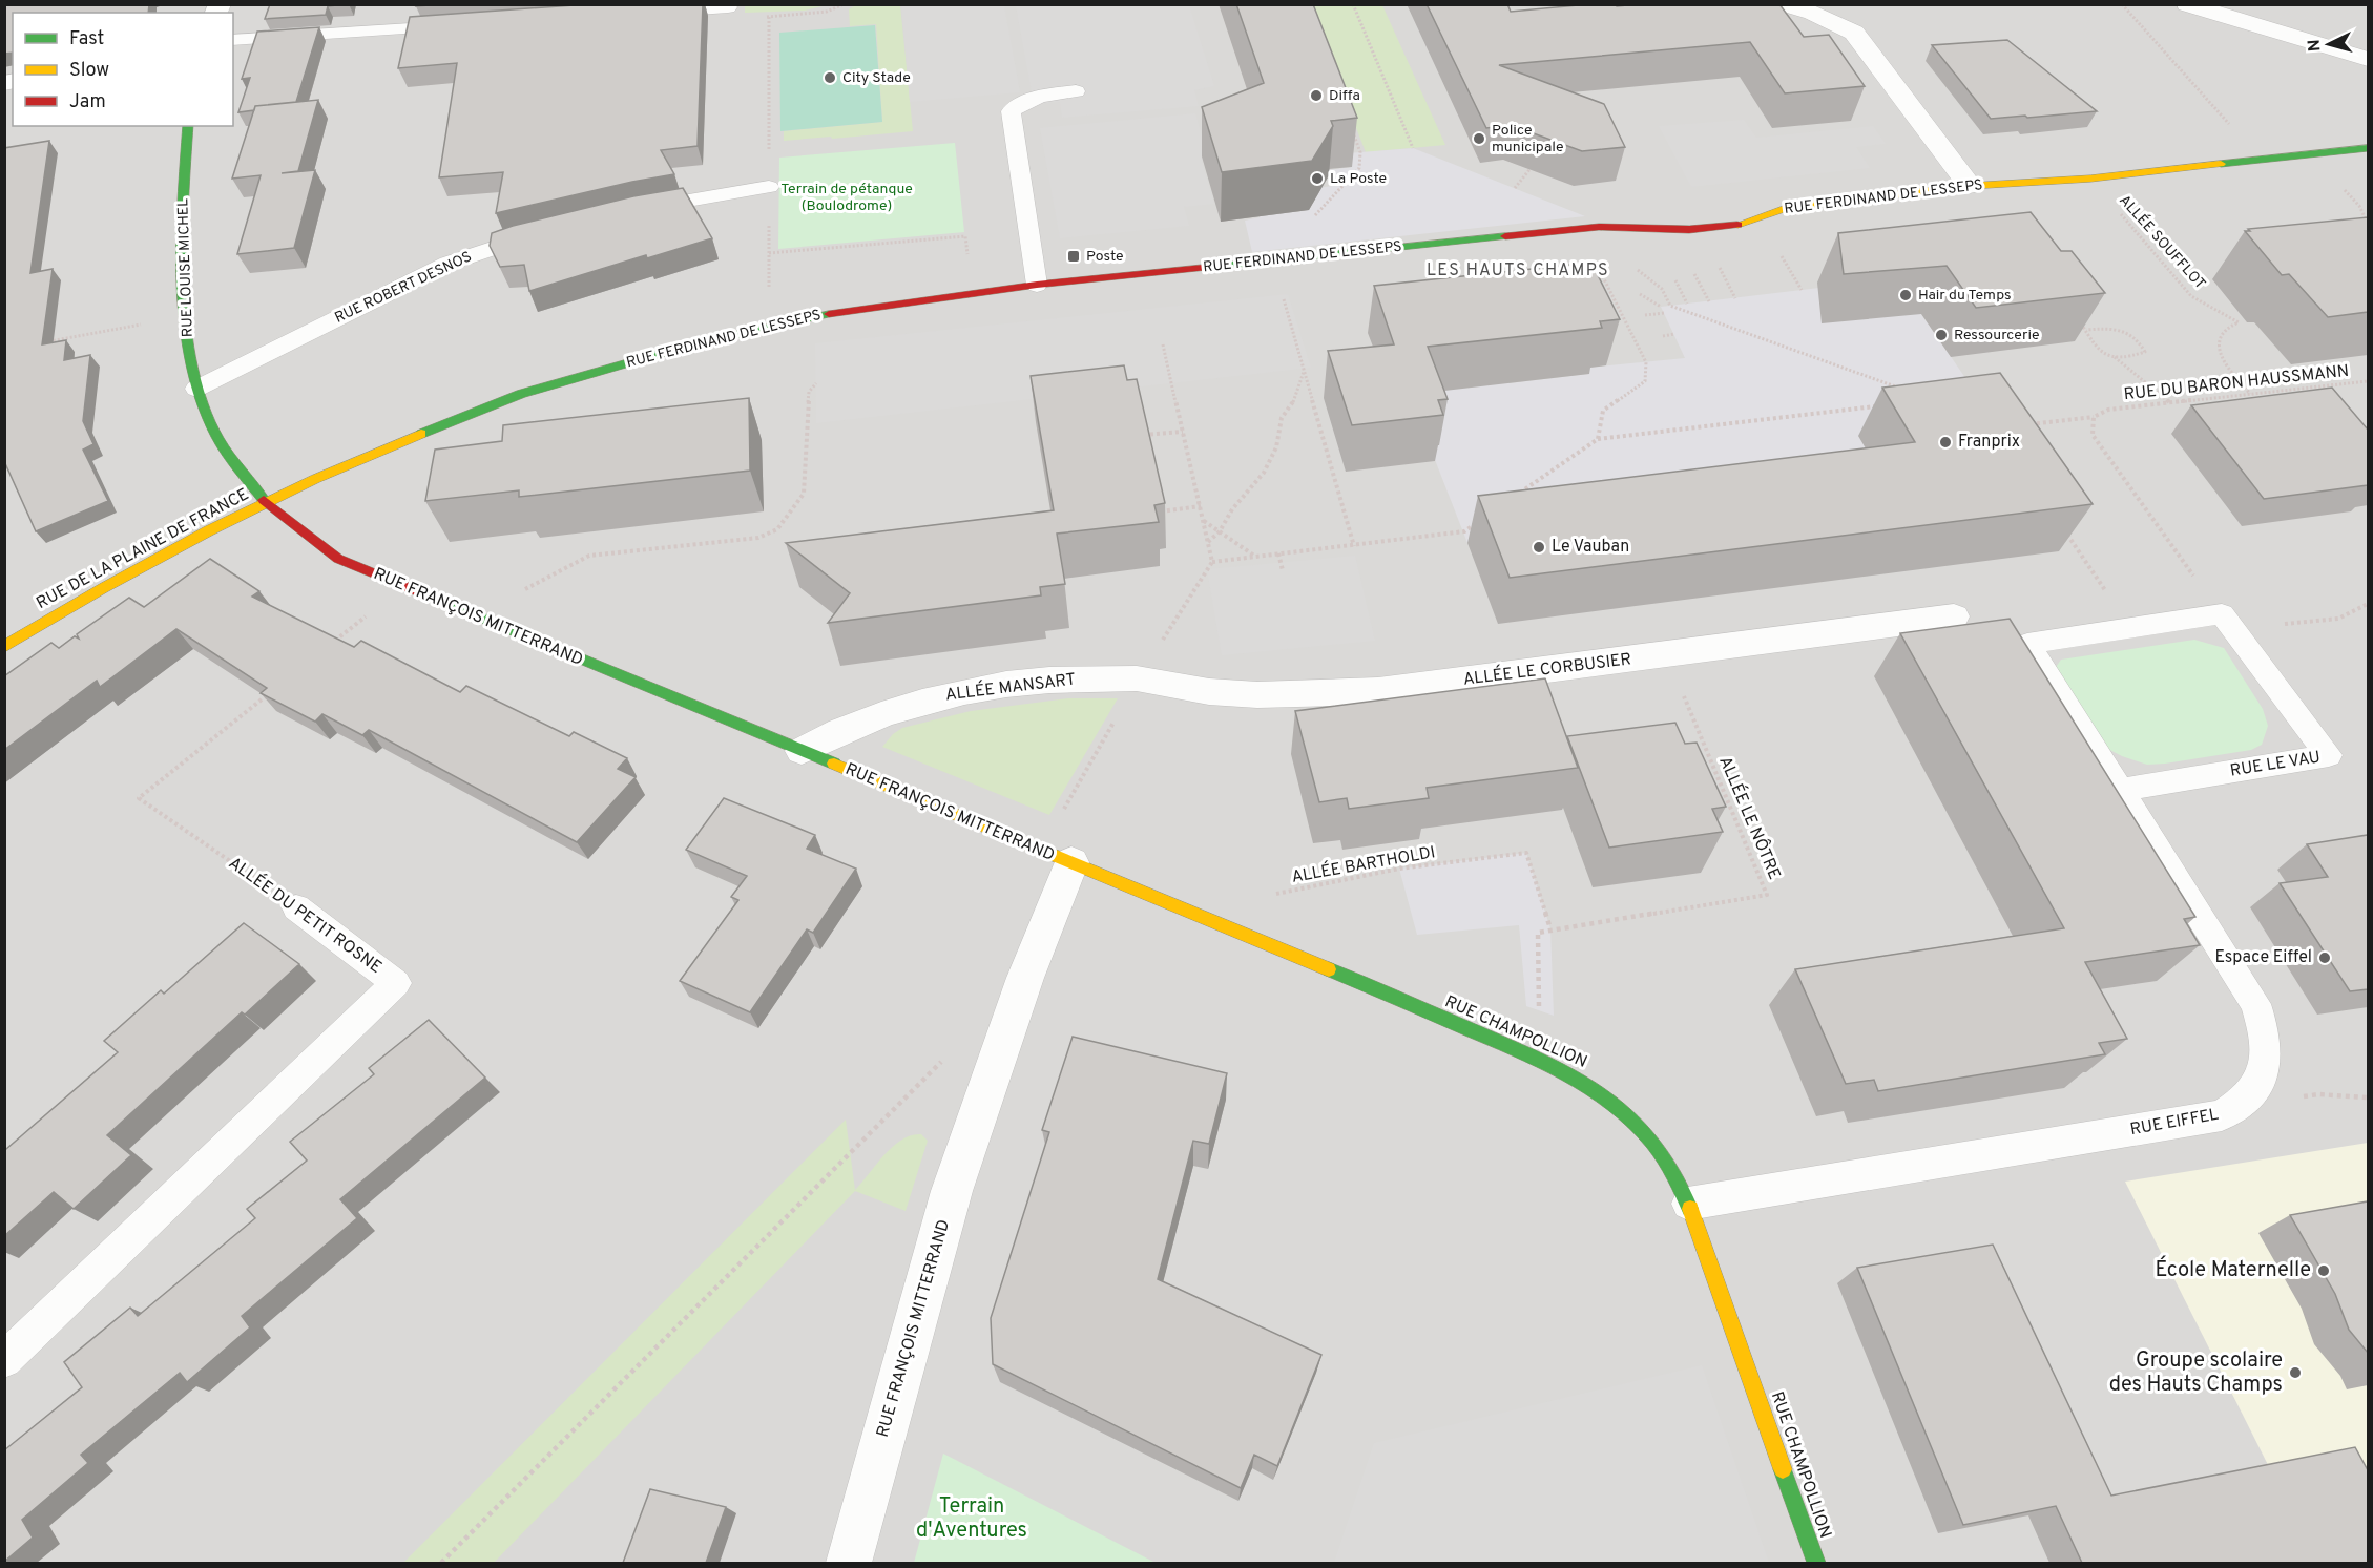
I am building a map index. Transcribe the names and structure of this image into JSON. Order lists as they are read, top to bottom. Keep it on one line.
{"streets":{"street":["RUE FERDINAND DE LESSEPS","RUE LOUISE MICHEL","RUE DE LA PLAINE DE FRANCE","RUE FRANÇOIS MITTERRAND","ALLÉE LE CORBUSIER","ALLÉE MANSART","RUE CHAMPOLLION"],"lane":["RUE ROBERT DESNOS","RUE LE VAU","ALLÉE DU PETIT ROSNE","RUE EIFFEL"],"path":["ALLÉE SOUFFLOT","RUE DU BARON HAUSSMANN","ALLÉE LE NÔTRE","ALLÉE BARTHOLDI"]},"crossings":[["RUE FERDINAND DE LESSEPS","ALLÉE SOUFFLOT"],["RUE FERDINAND DE LESSEPS","RUE LOUISE MICHEL"],["RUE FERDINAND DE LESSEPS","RUE DE LA PLAINE DE FRANCE"],["RUE FERDINAND DE LESSEPS","RUE FRANÇOIS MITTERRAND"],["ALLÉE SOUFFLOT","RUE DU BARON HAUSSMANN"],["RUE LOUISE MICHEL","RUE ROBERT DESNOS"],["RUE LOUISE MICHEL","RUE DE LA PLAINE DE FRANCE"],["RUE LOUISE MICHEL","RUE FRANÇOIS MITTERRAND"],["RUE DE LA PLAINE DE FRANCE","RUE FRANÇOIS MITTERRAND"],["RUE FRANÇOIS MITTERRAND","ALLÉE MANSART"],["RUE FRANÇOIS MITTERRAND","RUE CHAMPOLLION"],["ALLÉE LE CORBUSIER","ALLÉE MANSART"],["ALLÉE LE CORBUSIER","ALLÉE LE NÔTRE"],["RUE LE VAU","RUE EIFFEL"],["ALLÉE LE NÔTRE","ALLÉE BARTHOLDI"],["ALLÉE BARTHOLDI","RUE CHAMPOLLION"],["RUE CHAMPOLLION","RUE EIFFEL"]],"districts":["LES HAUTS CHAMPS"],"parks":["Terrain de pétanque (Boulodrome)","Terrain d'Aventures"],"places":{"other":["City Stade","Diffa","Police municipale","La Poste","Hair du Temps","Ressourcerie","Franprix","Le Vauban","Espace Eiffel","École Maternelle","Groupe scolaire des Hauts Champs"],"transit":["Poste"]},"legend":["Fast","Slow","Jam"],"north":"left"}
